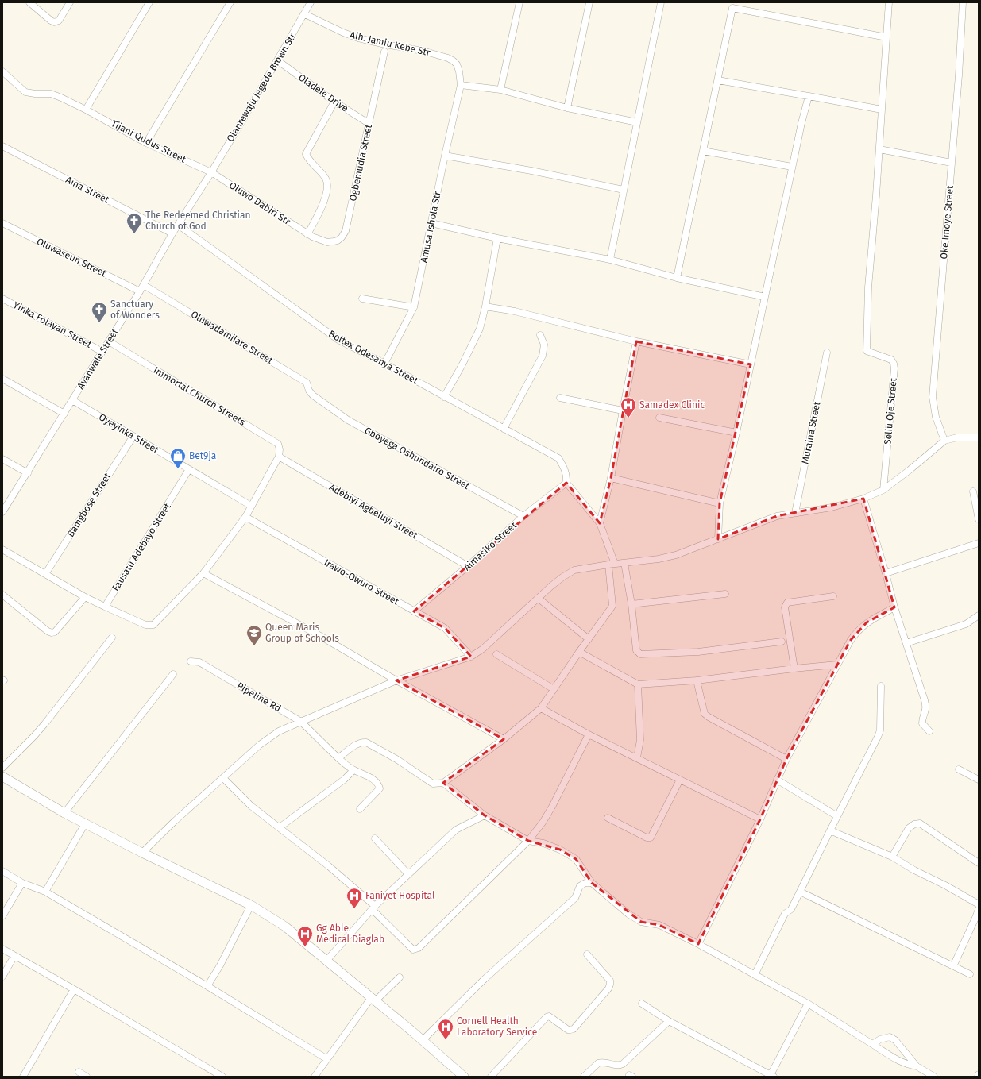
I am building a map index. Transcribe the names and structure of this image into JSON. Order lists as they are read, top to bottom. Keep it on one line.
{"streets":{"street":["Alh. Jamiu Kebe Str","Olanrewaju Jegede Brown Str","Oladele Drive","Tijani Qudus Street","Ogbemudia Street","Aina Street","Oluwo Dabiri Str","Oke Imoye Street","Amusa Ishola Str","Oluwaseun Street","Yinka Folayan Street","Oluwadamilare Street","Boltex Odesanya Street","Ayanwale Street","Immortal Church Streets","Seliu Oje Street","Muraina Street","Oyeyinka Street","Gboyega Oshundairo Street","Bamgbose Street","Adebiyi Agbeluyi Street","Aimasiko Street","Fausatu Adebayo Street","Irawo-Owuro Street","Pipeline Rd"]},"crossings":[["Alh. Jamiu Kebe Str","Olanrewaju Jegede Brown Str"],["Alh. Jamiu Kebe Str","Amusa Ishola Str"],["Olanrewaju Jegede Brown Str","Oladele Drive"],["Olanrewaju Jegede Brown Str","Tijani Qudus Street"],["Olanrewaju Jegede Brown Str","Oluwo Dabiri Str"],["Olanrewaju Jegede Brown Str","Ayanwale Street"],["Oladele Drive","Ogbemudia Street"],["Tijani Qudus Street","Oluwo Dabiri Str"],["Tijani Qudus Street","Ayanwale Street"],["Ogbemudia Street","Oluwo Dabiri Str"],["Aina Street","Ayanwale Street"],["Oluwo Dabiri Str","Ayanwale Street"],["Amusa Ishola Str","Boltex Odesanya Street"],["Oluwaseun Street","Ayanwale Street"],["Yinka Folayan Street","Ayanwale Street"],["Oluwadamilare Street","Ayanwale Street"],["Oluwadamilare Street","Gboyega Oshundairo Street"],["Boltex Odesanya Street","Ayanwale Street"],["Boltex Odesanya Street","Aimasiko Street"],["Ayanwale Street","Immortal Church Streets"],["Ayanwale Street","Oyeyinka Street"],["Immortal Church Streets","Adebiyi Agbeluyi Street"],["Oyeyinka Street","Bamgbose Street"],["Oyeyinka Street","Fausatu Adebayo Street"],["Gboyega Oshundairo Street","Aimasiko Street"],["Adebiyi Agbeluyi Street","Aimasiko Street"],["Aimasiko Street","Irawo-Owuro Street"]],"places":{"church":["The Redeemed Christian Church of God","Sanctuary of Wonders"],"hospital":["Samadex Clinic","Faniyet Hospital","Gg Able Medical Diaglab","Cornell Health Laboratory Service"],"shop":["Bet9ja"],"school or university":["Queen Maris Group of Schools"]}}
